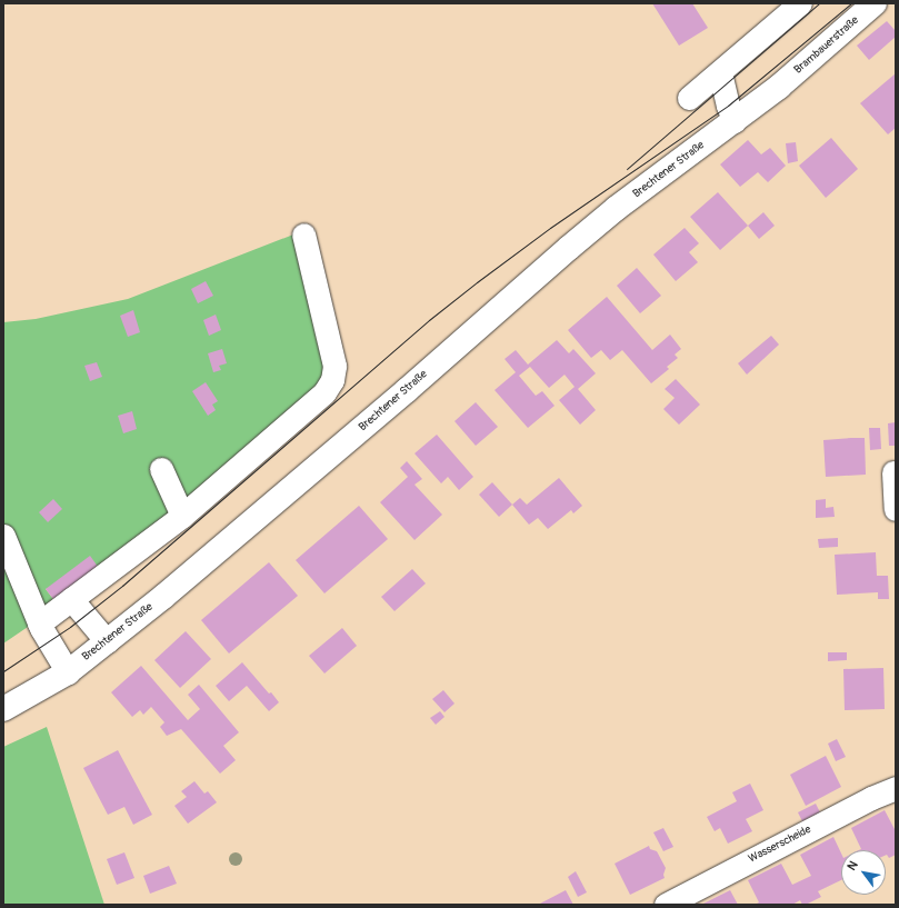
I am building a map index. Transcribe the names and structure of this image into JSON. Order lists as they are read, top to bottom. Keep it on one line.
{"streets":{"main road":["Brambauerstraße","Brechtener Straße"],"street":["Wasserscheide"]},"crossings":[["Brambauerstraße","Brechtener Straße"]],"north":"top left"}
